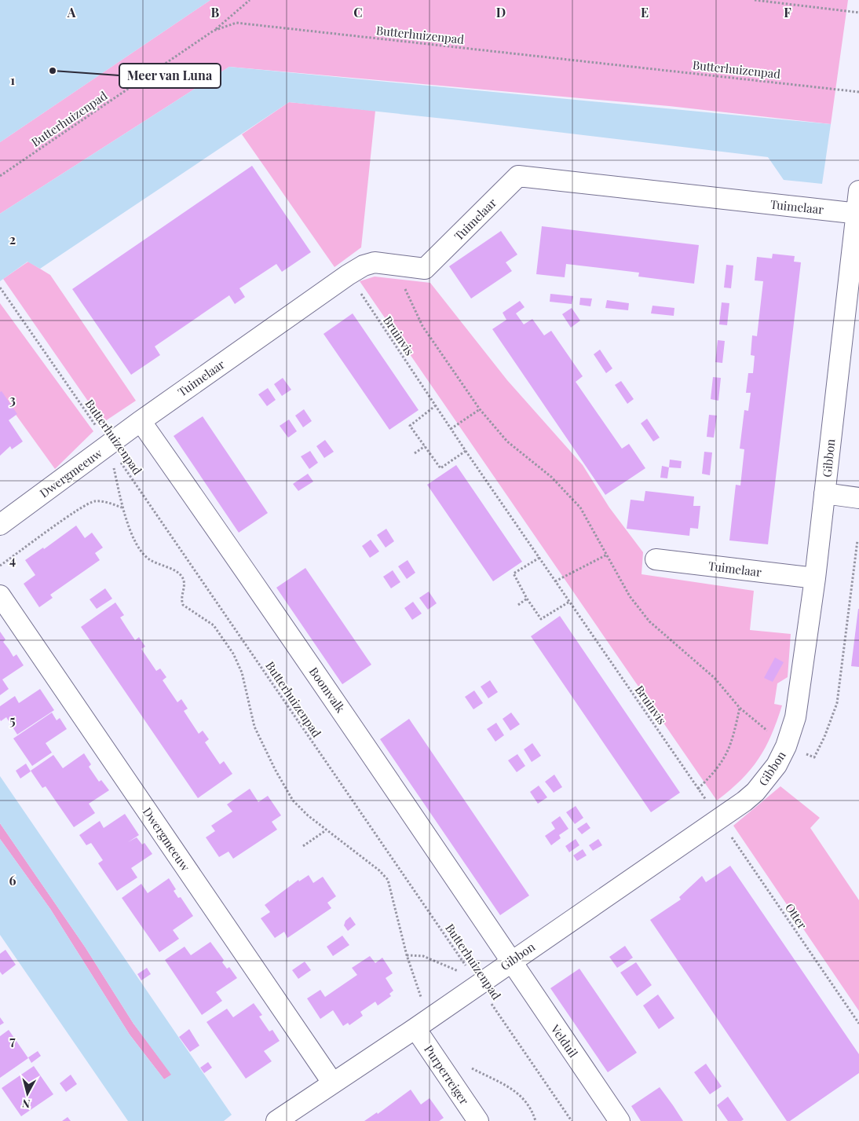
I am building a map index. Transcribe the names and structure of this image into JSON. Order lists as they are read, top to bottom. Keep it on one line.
{"streets":{"street":["Tuimelaar","Gibbon","Dwergmeeuw","Boomvalk","Velduil","Purperreiger"],"path":["Butterhuizenpad","Bruinvis","Otter"]},"crossings":[["Butterhuizenpad","Gibbon"],["Butterhuizenpad","Dwergmeeuw"],["Tuimelaar","Bruinvis"],["Tuimelaar","Gibbon"],["Tuimelaar","Dwergmeeuw"],["Tuimelaar","Boomvalk"],["Bruinvis","Gibbon"],["Bruinvis","Otter"],["Gibbon","Dwergmeeuw"],["Gibbon","Boomvalk"],["Gibbon","Otter"],["Gibbon","Velduil"],["Gibbon","Purperreiger"],["Dwergmeeuw","Boomvalk"],["Boomvalk","Velduil"]],"places":["Meer van Luna"],"north":"bottom","grid":{"columns":["A","B","C","D","E","F"],"rows":["1","2","3","4","5","6","7"]}}
